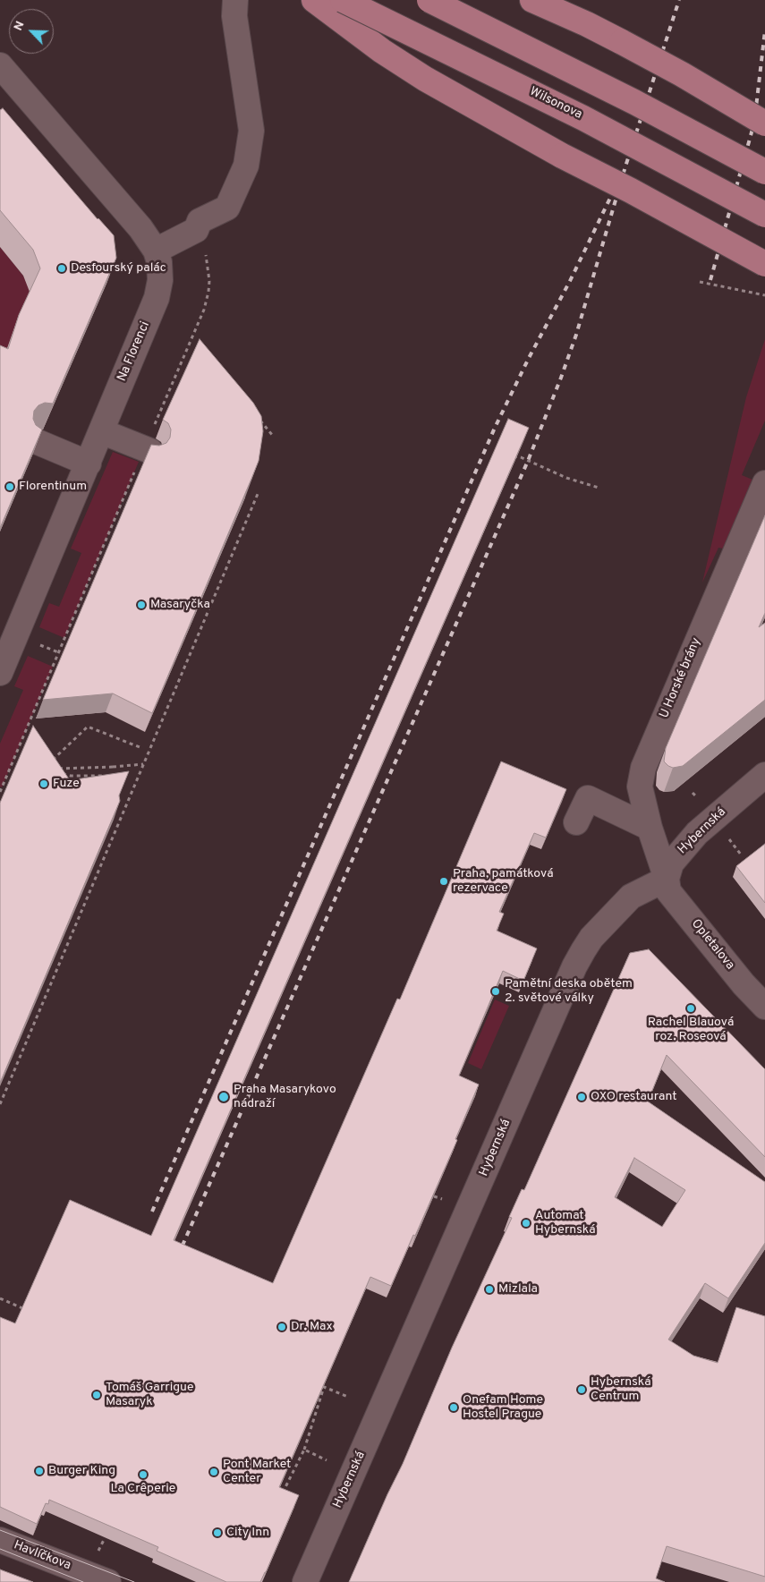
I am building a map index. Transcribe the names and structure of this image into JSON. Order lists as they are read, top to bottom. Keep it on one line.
{"streets":{"main road":["Wilsonova"],"street":["Na Florenci","U Horské brány","Hybernská","Opletalova","Havlíčkova"]},"crossings":[["U Horské brány","Hybernská"],["U Horské brány","Opletalova"],["Hybernská","Opletalova"]],"places":["Desfourský palác","Florentinum","Masaryčka","Fuze","Praha, památková rezervace","Pamětní deska obětem 2. světové války","Rachel Blauová roz. Roseová","Praha Masarykovo nádraží","OXO restaurant","Automat Hybernská","Mizlala","Dr. Max","Hybernská Centrum","Tomáš Garrigue Masaryk","Onefam Home Hostel Prague","Burger King","Pont Market Center","La Crêperie","City Inn"],"north":"top left"}
